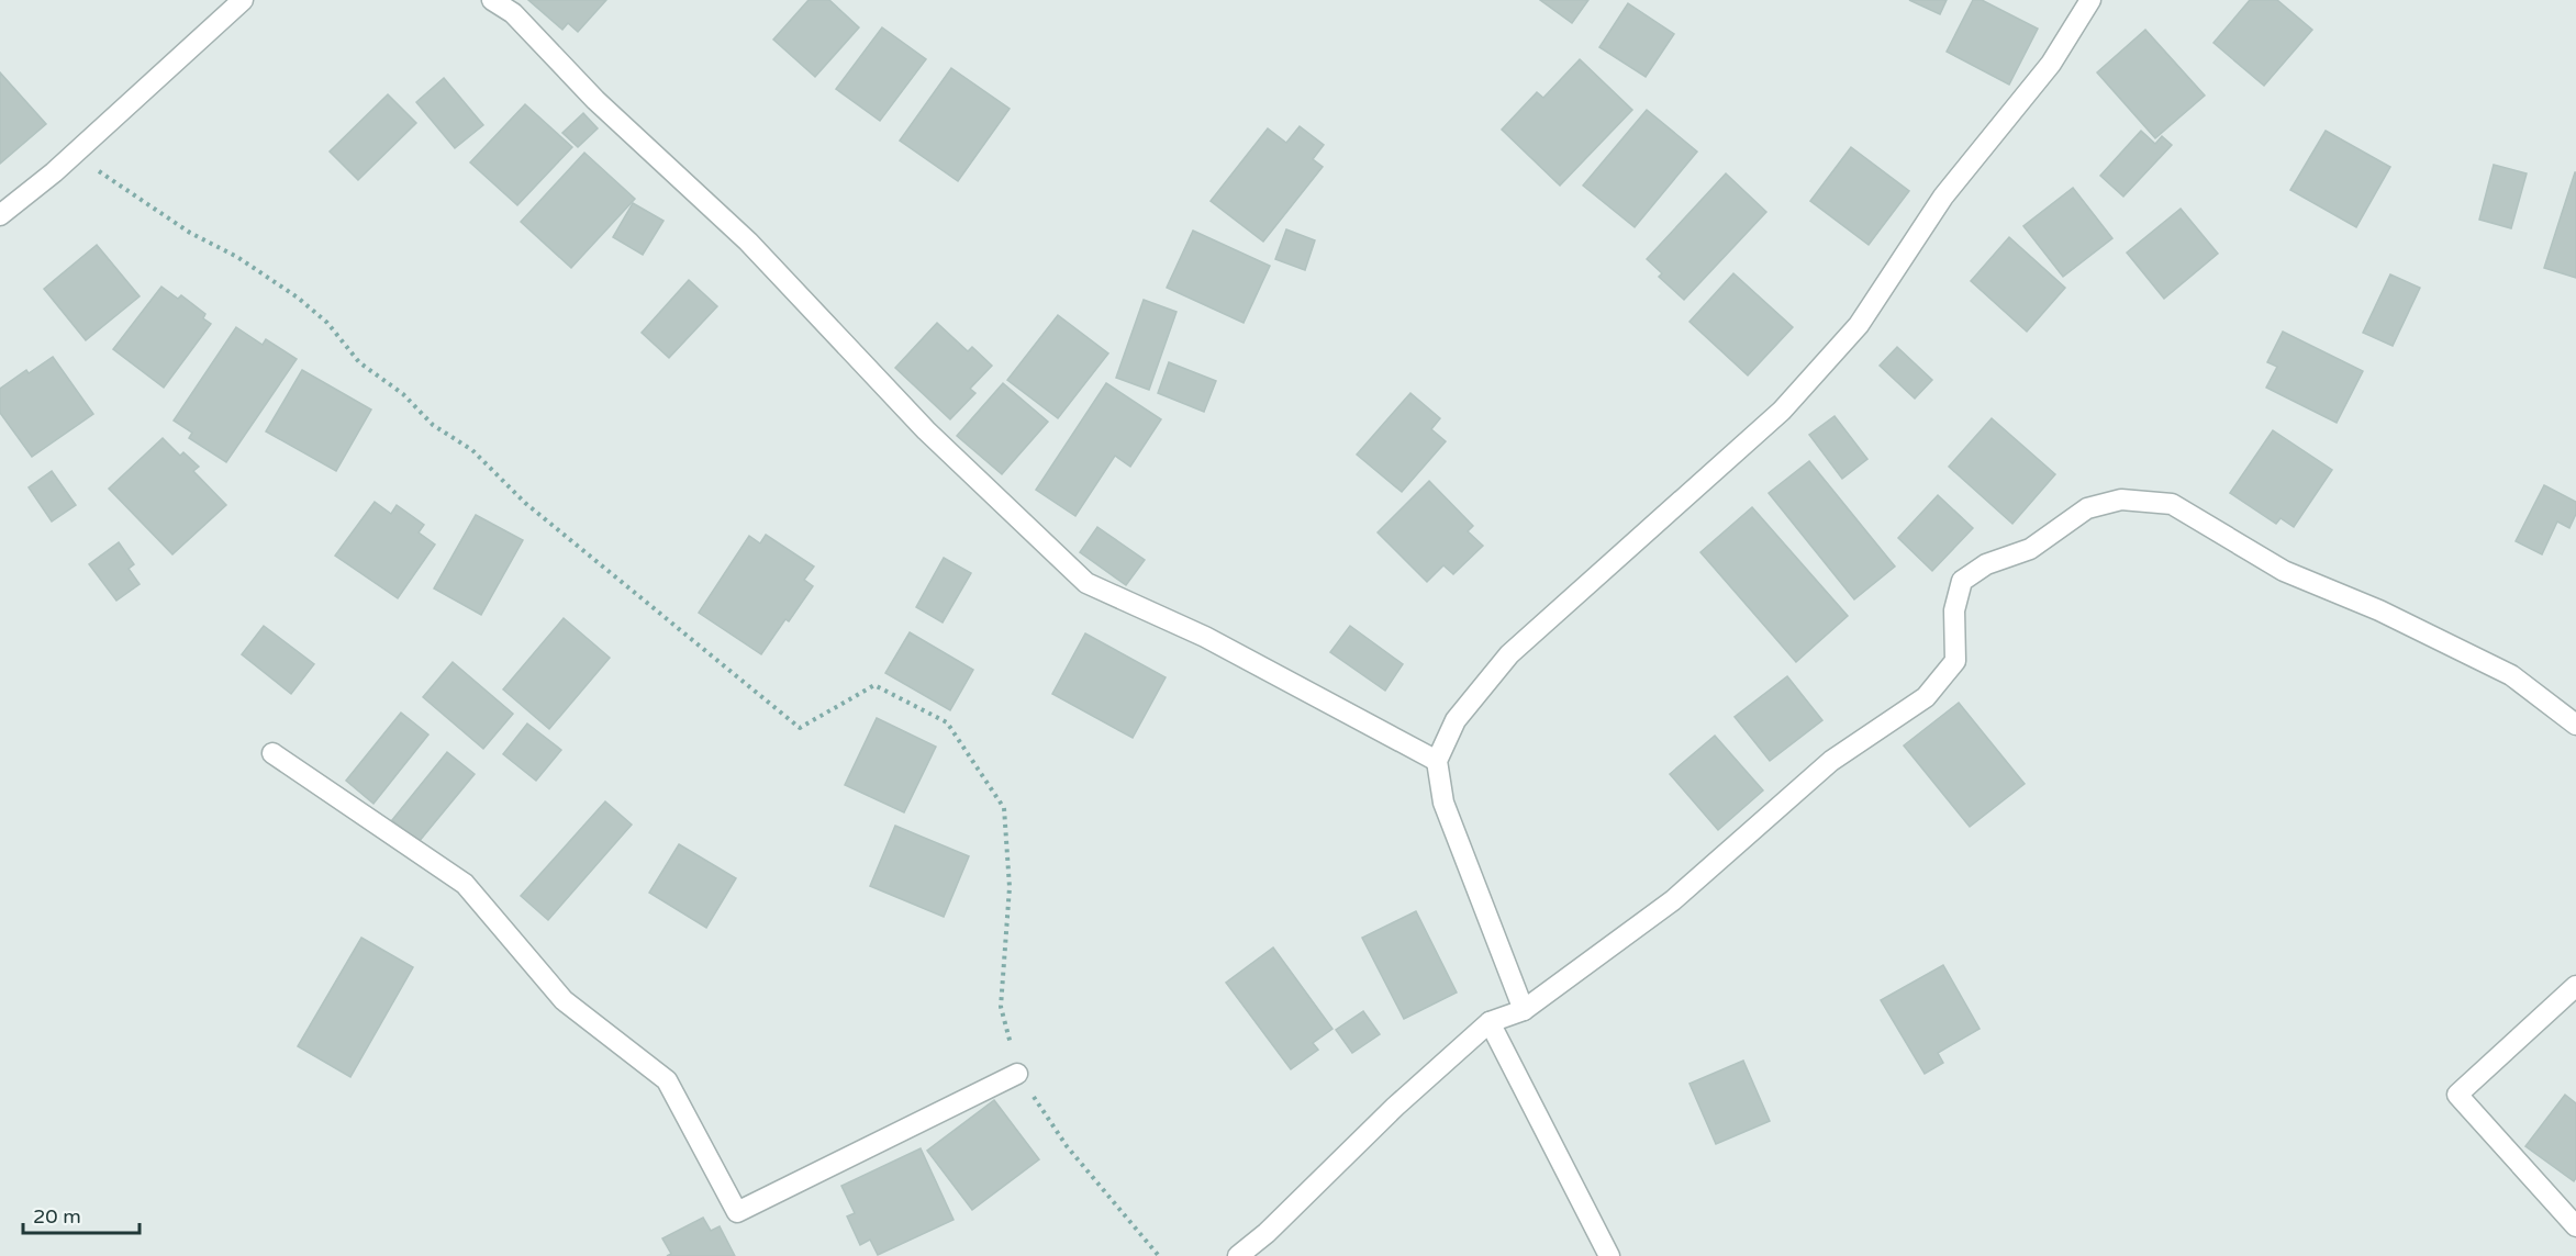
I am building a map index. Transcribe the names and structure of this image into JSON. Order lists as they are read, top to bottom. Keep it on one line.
{"scale_bar":"20 m"}
